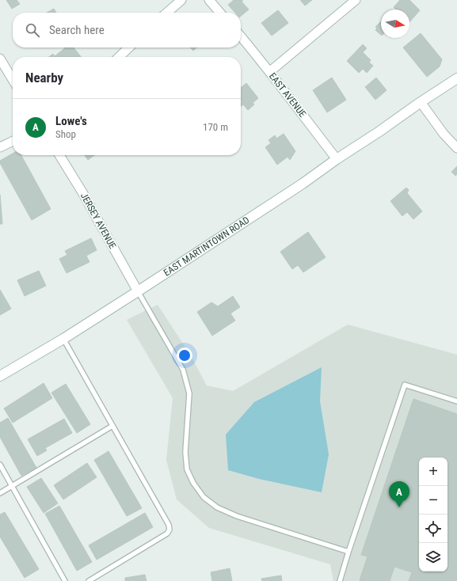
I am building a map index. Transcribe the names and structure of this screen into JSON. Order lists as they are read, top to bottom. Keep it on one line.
{"streets":{"main road":["EAST MARTINTOWN ROAD"],"street":["EAST AVENUE","JERSEY AVENUE"]},"crossings":[["EAST AVENUE","EAST MARTINTOWN ROAD"],["JERSEY AVENUE","EAST MARTINTOWN ROAD"]],"north":"right","page":{"search":"Search here","heading":"Nearby","list":[{"mark":"A","name":"Lowe's","note":"Shop","value":"170 m"}],"map_buttons":["+","−"],"pins":"A"}}
